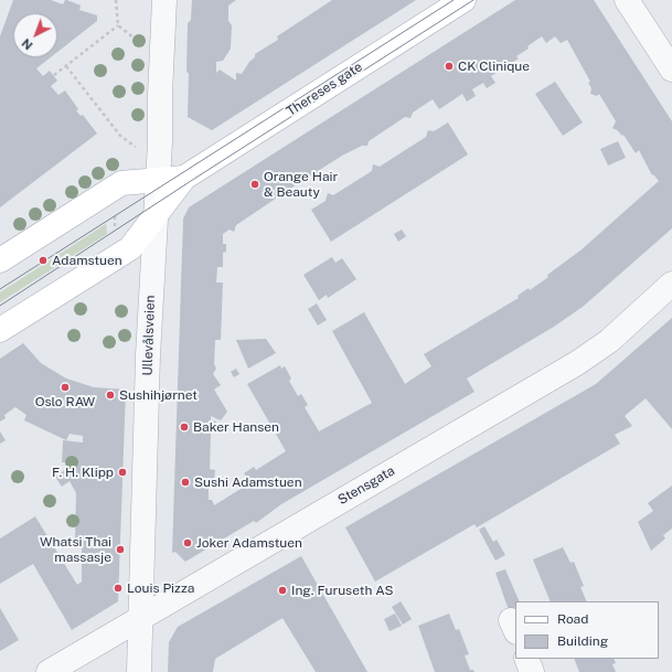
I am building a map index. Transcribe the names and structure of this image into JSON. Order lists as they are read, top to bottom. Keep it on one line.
{"streets":{"main road":["Thereses gate"],"street":["Ullevålsveien","Stensgata"]},"crossings":[["Thereses gate","Ullevålsveien"],["Ullevålsveien","Stensgata"]],"places":["CK Clinique","Orange Hair & Beauty","Adamstuen","Oslo RAW","Sushihjørnet","Baker Hansen","F. H. Klipp","Sushi Adamstuen","Joker Adamstuen","Whatsi Thai massasje","Louis Pizza","Ing. Furuseth AS"],"legend":["Road","Building"],"north":"bottom left"}
